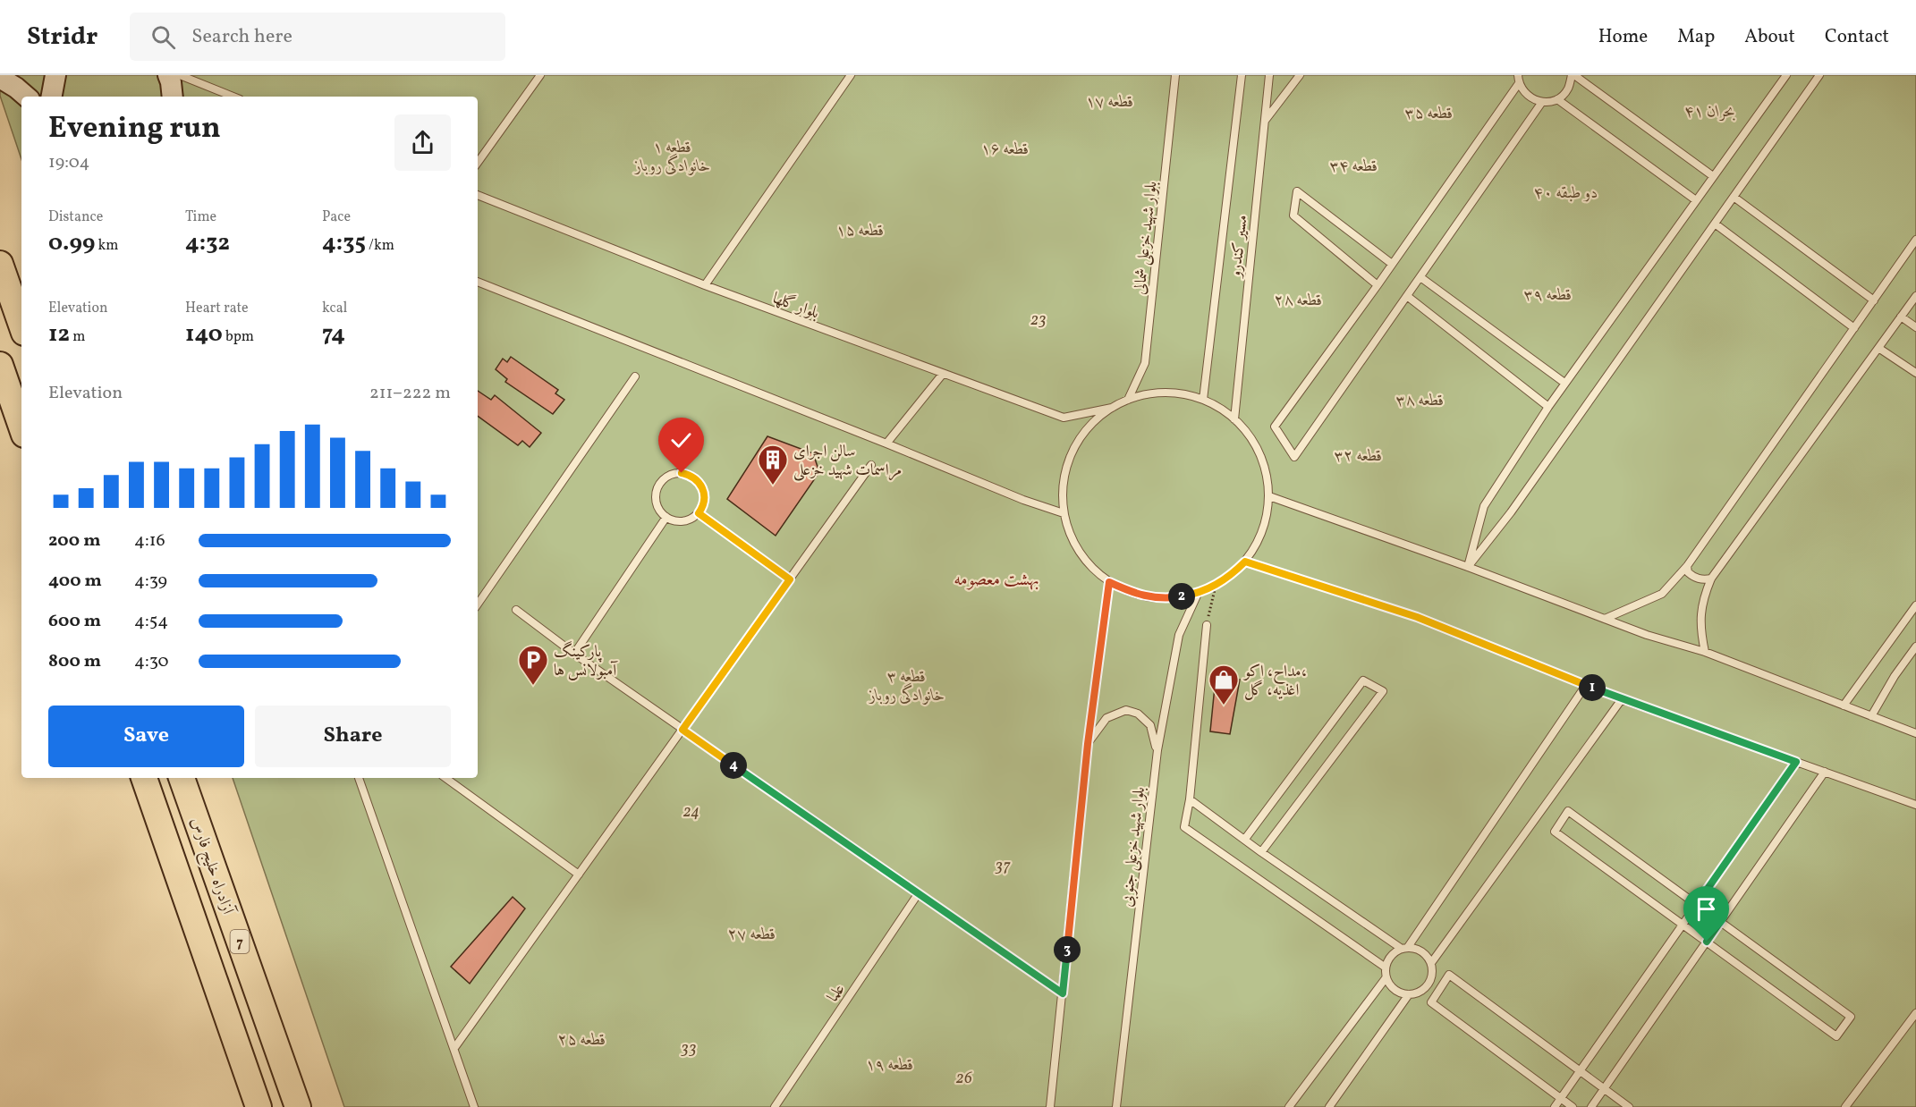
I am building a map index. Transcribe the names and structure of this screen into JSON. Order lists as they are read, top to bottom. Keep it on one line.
{"streets":{"highway":["آزادراه خلیج فارس","7"],"lane":["بلوار شهید خزعلی شمالی","مسیر کندرو","بلوار گلها","بلوار شهید خزعلی جنوبی","علما"]},"districts":["بهشت معصومه"],"parks":["قطعه ۱۷","۴۱ بحران","قطعه ۳۵","قطعه ۱ خانوادگی روباز","قطعه ۱۶","قطعه ۳۴","۴۰ دو طبقه","قطعه ۱۵","قطعه ۳۹","قطعه ۲۸","23","قطعه ۳۸","قطعه ۳۲","قطعه ۳ خانوادگی روباز","24","37","قطعه ۲۷","قطعه ۲۵","33","قطعه ۱۹","26"],"places":{"building":["سالن اجرای مراسمات شهید خزعلی"],"parking":["پارکینگ آمبولانس ها"],"shop":["مداح، اکو، اغذیه، گل"]},"page":{"header":"Stridr","search":"Search here","nav":["Home","Map","About","Contact"],"heading":["Evening run","19:04"],"stats":[["Distance","0.99 km"],["Time","4:32"],["Pace","4:35 /km"],["Elevation","12 m"],["Heart rate","140 bpm"],["kcal","74"]],"chart":["Elevation","211–222 m"],"list":[{"name":"200 m","note":"4:16"},{"name":"400 m","note":"4:39"},{"name":"600 m","note":"4:54"},{"name":"800 m","note":"4:30"}],"pins":["2","1","4","3"],"buttons":["Save","Share"]}}
